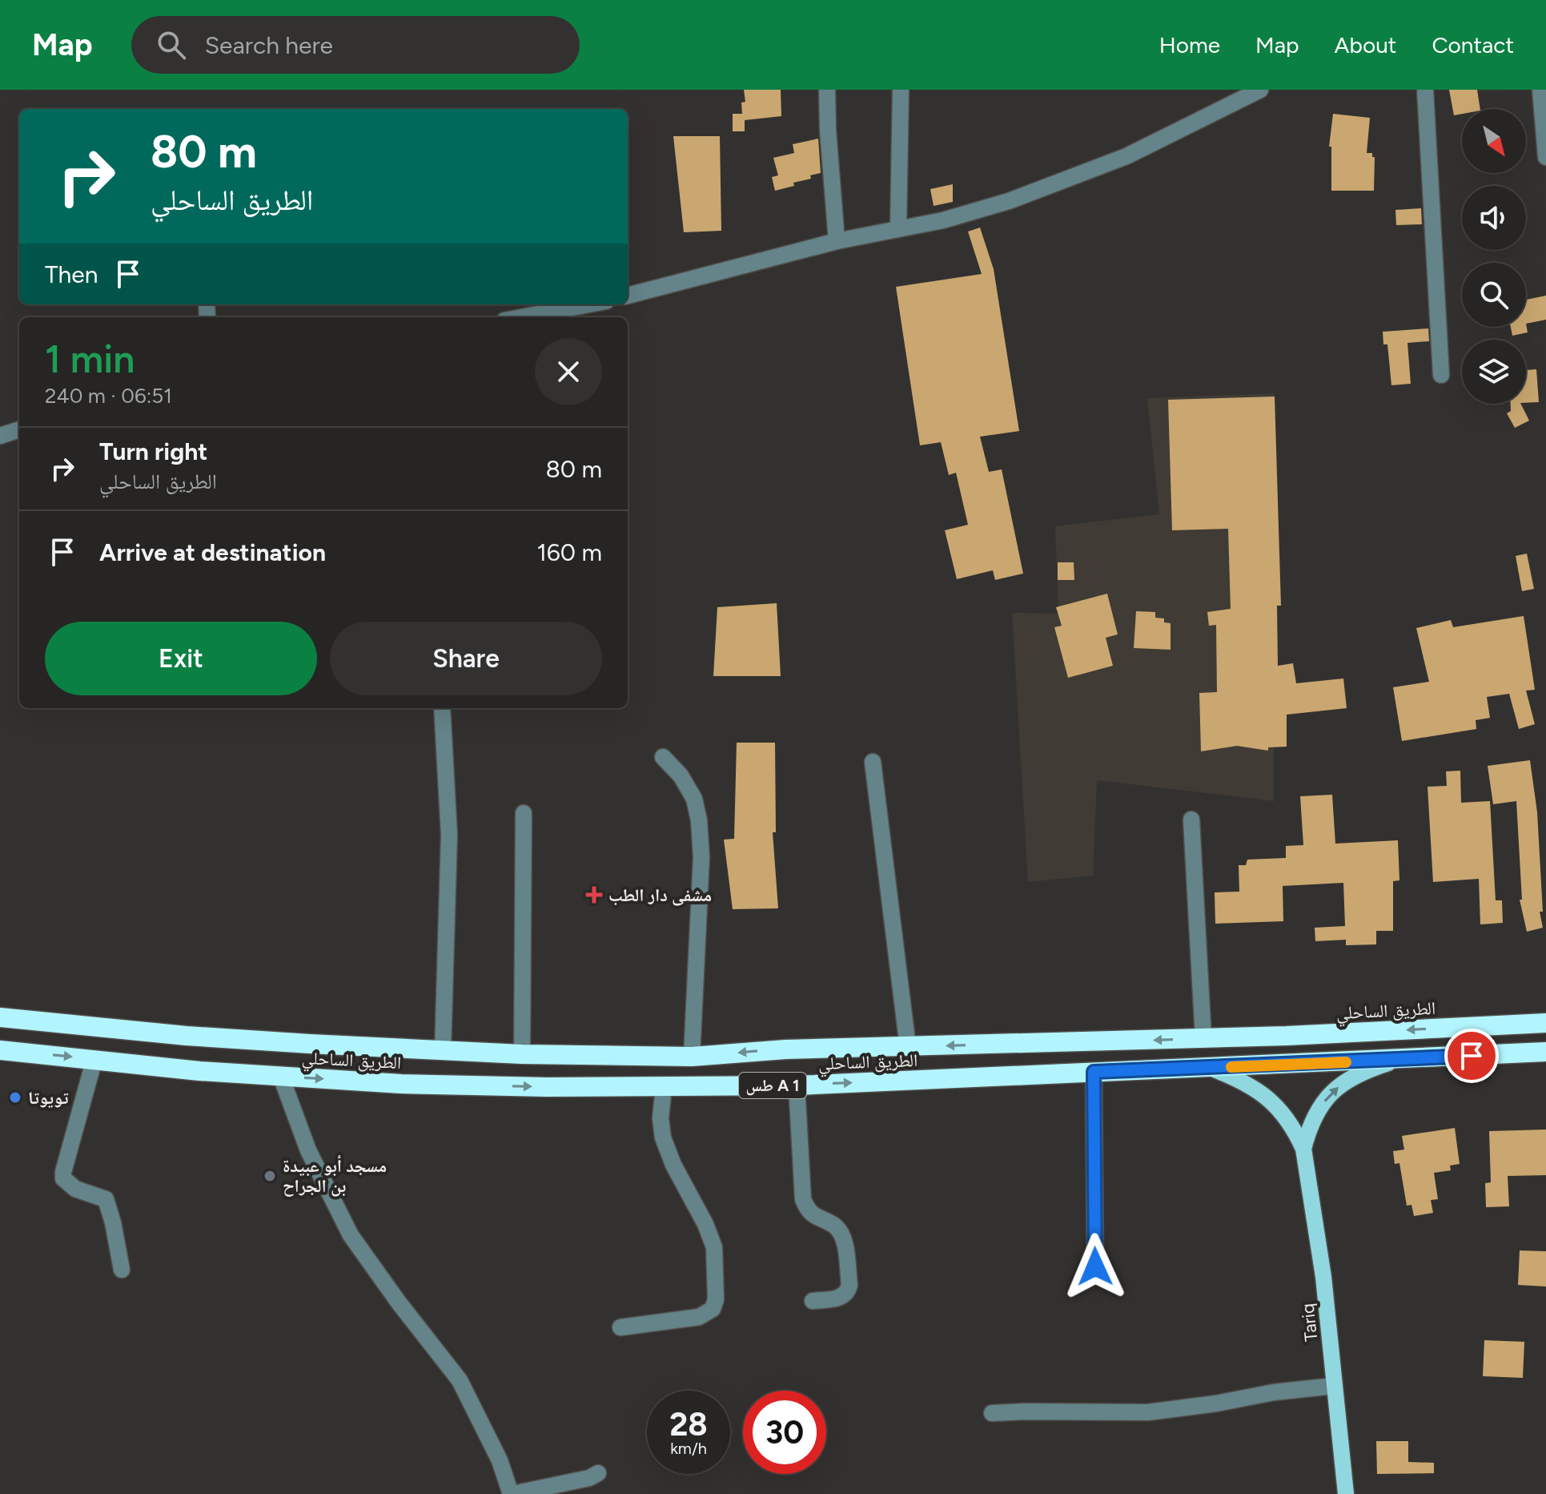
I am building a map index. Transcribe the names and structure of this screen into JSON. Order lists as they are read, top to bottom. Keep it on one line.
{"streets":{"highway":["الطريق الساحلي","طس A 1"],"main road":["Tariq"]},"places":{"health":["مشفى دار الطب"],"other":["تويوتا","مسجد أبو عبيدة بن الجراح"]},"north":"bottom right","page":{"header":"Map","search":"Search here","nav":["Home","Map","About","Contact"],"turn":["80 m","الطريق الساحلي"],"then":"Then","heading":["1 min","240 m · 06:51"],"list":[{"name":"Turn right","note":"الطريق الساحلي","value":"80 m"},{"name":"Arrive at destination","value":"160 m"}],"buttons":["Exit","Share"],"speed":"28 km/h","limit":"30"}}
